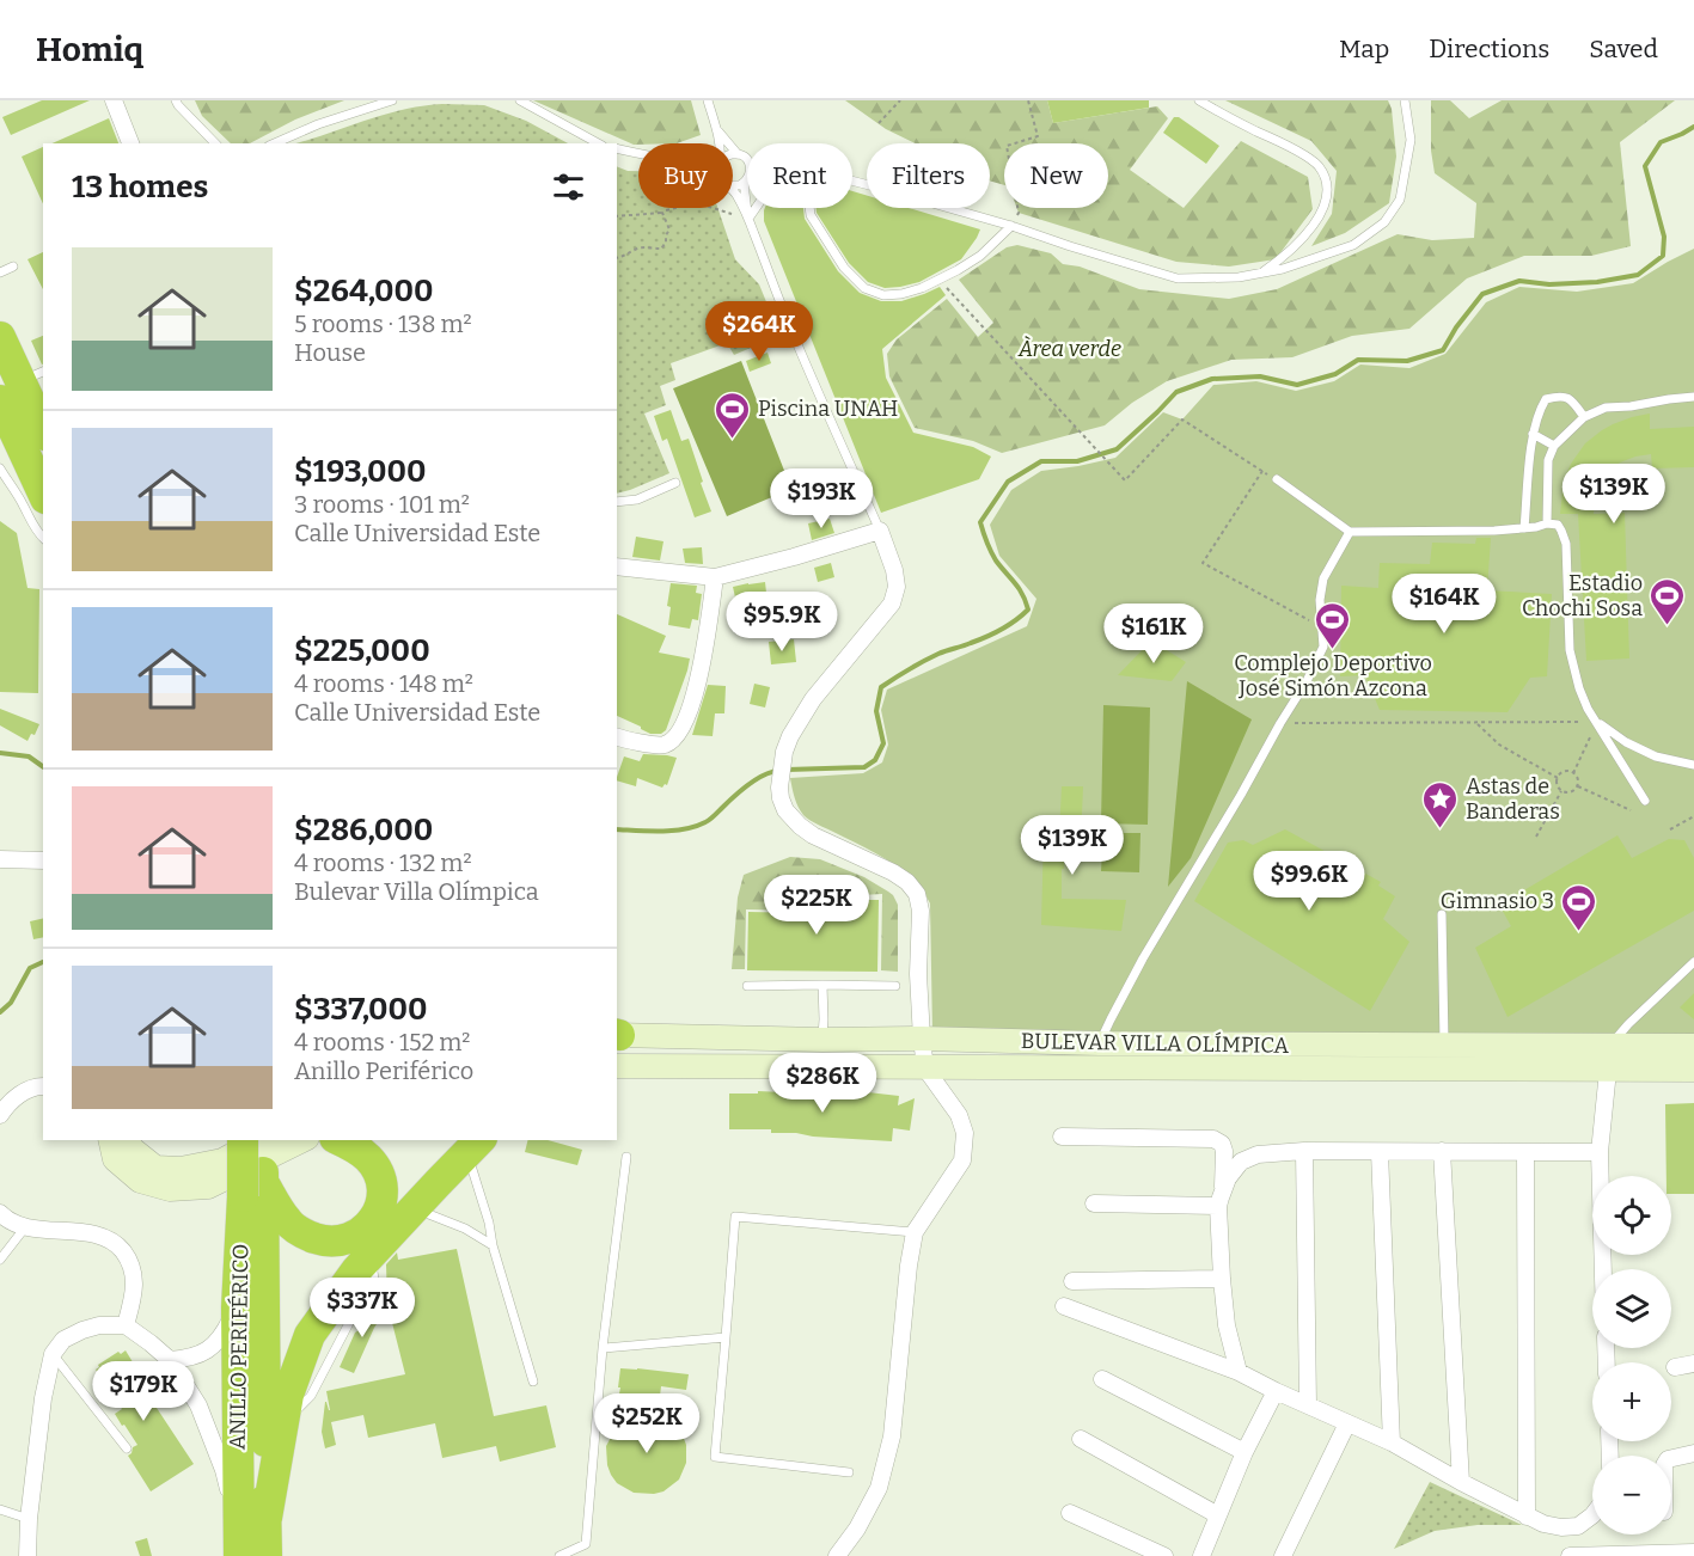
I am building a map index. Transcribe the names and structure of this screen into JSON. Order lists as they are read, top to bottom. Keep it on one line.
{"streets":{"highway":["ANILLO PERIFÉRICO"],"main road":["BULEVAR VILLA OLÍMPICA"]},"parks":["Àrea verde"],"places":{"sports":["Piscina UNAH","Estadio Chochi Sosa","Complejo Deportivo José Simón Azcona","Gimnasio 3"],"place":["Astas de Banderas"]},"page":{"header":"Homiq","nav":["Map","Directions","Saved"],"chip":["Buy","Rent","Filters","New"],"heading":"13 homes","list":[{"name":"$264,000","note":"5 rooms · 138 m² · House"},{"name":"$193,000","note":"3 rooms · 101 m² · Calle Universidad Este"},{"name":"$225,000","note":"4 rooms · 148 m² · Calle Universidad Este"},{"name":"$286,000","note":"4 rooms · 132 m² · Bulevar Villa Olímpica"},{"name":"$337,000","note":"4 rooms · 152 m² · Anillo Periférico"}],"price":["$264K","$139K","$193K","$164K","$95.9K","$161K","$139K","$99.6K","$225K","$286K","$337K","$179K","$252K"],"map_buttons":["+","−"]}}
